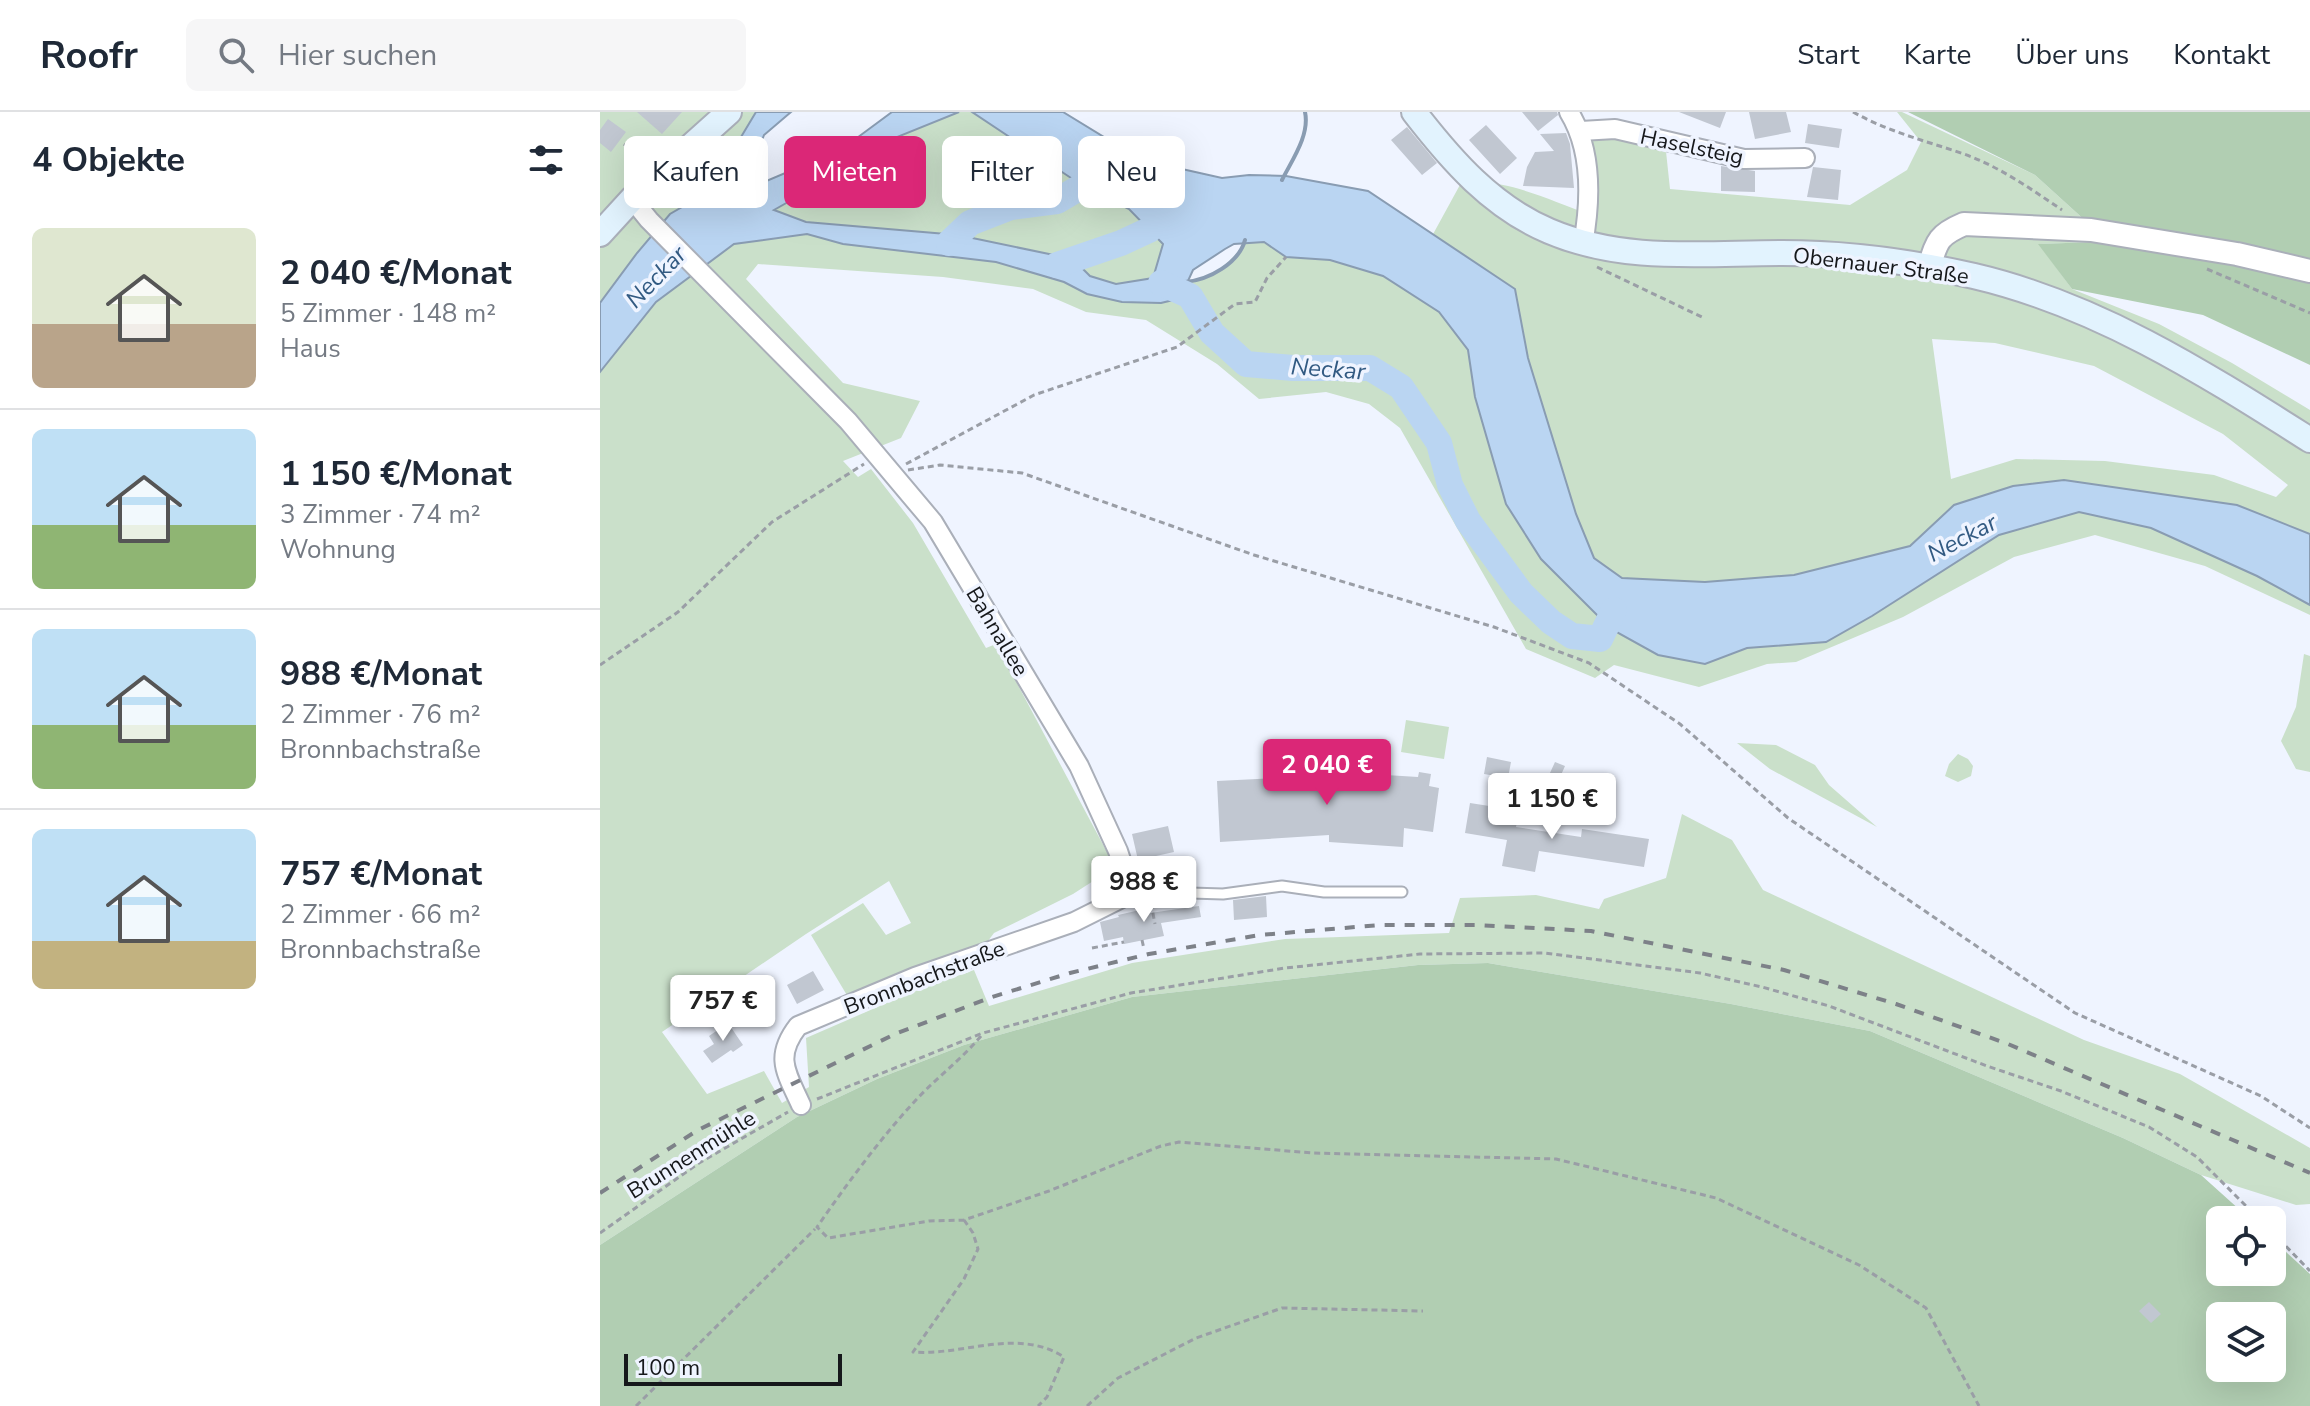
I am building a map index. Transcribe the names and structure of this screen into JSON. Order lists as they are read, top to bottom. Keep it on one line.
{"streets":{"main road":["Obernauer Straße"],"street":["Haselsteig","Bahnallee","Bronnbachstraße"],"path":["Brunnenmühle"]},"crossings":[["Bahnallee","Bronnbachstraße"],["Bronnbachstraße","Brunnenmühle"]],"water":["Neckar"],"scale_bar":"100 m","page":{"header":"Roofr","search":"Hier suchen","nav":["Start","Karte","Über uns","Kontakt"],"heading":"4 Objekte","chip":["Kaufen","Mieten","Filter","Neu"],"list":[{"name":"2 040 €/Monat","note":"5 Zimmer · 148 m² · Haus"},{"name":"1 150 €/Monat","note":"3 Zimmer · 74 m² · Wohnung"},{"name":"988 €/Monat","note":"2 Zimmer · 76 m² · Bronnbachstraße"},{"name":"757 €/Monat","note":"2 Zimmer · 66 m² · Bronnbachstraße"}],"price":["2 040 €","1 150 €","988 €","757 €"],"scale":"100 m"}}
